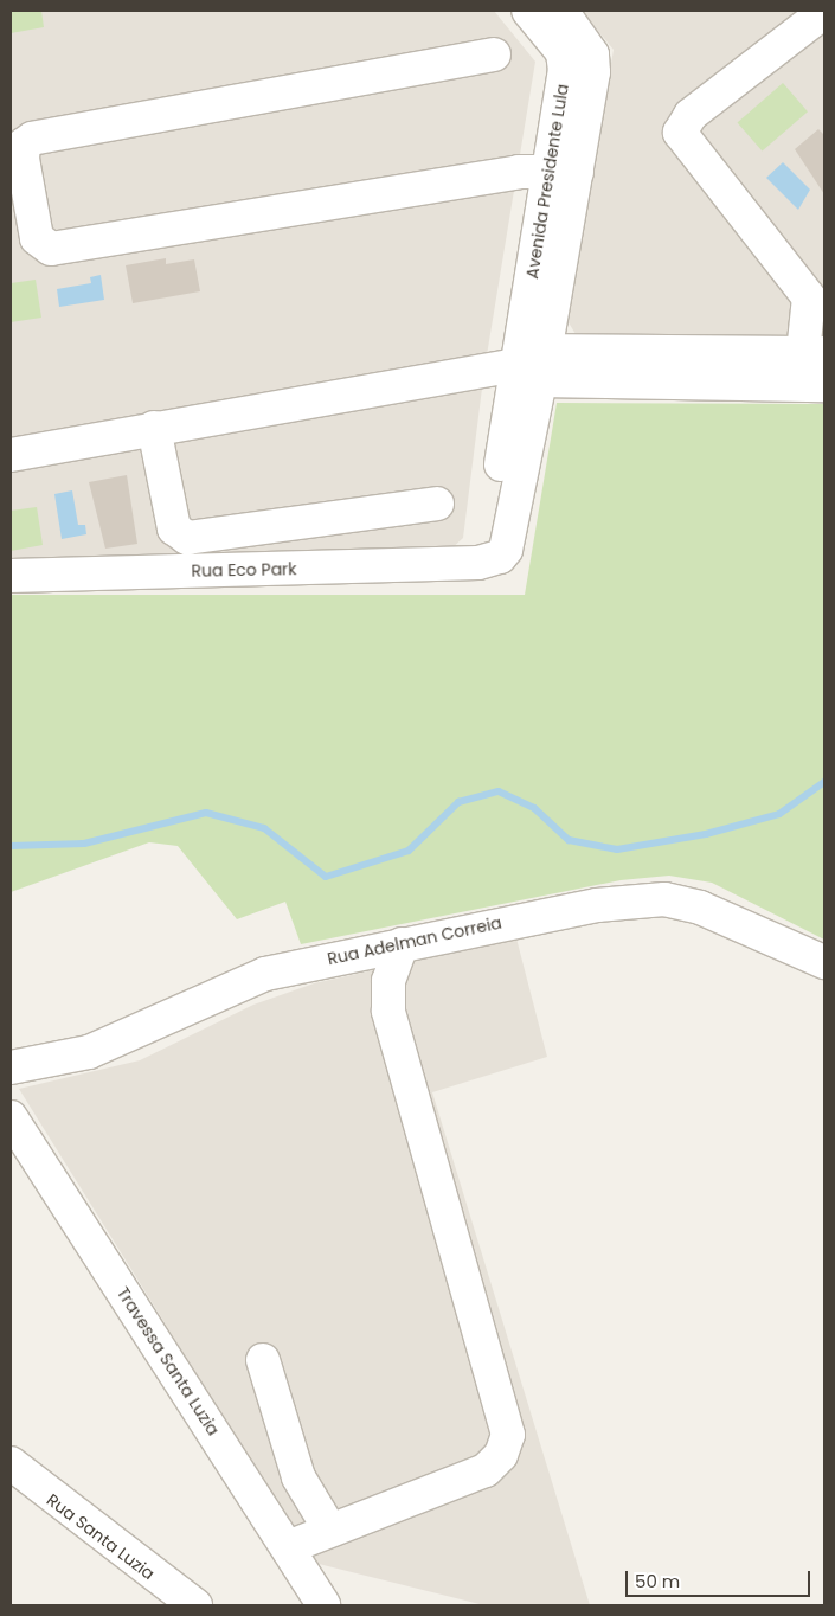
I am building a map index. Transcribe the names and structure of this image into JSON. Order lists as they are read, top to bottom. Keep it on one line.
{"streets":{"street":["Avenida Presidente Lula","Rua Eco Park","Rua Adelman Correia","Travessa Santa Luzia","Rua Santa Luzia"]},"crossings":[["Avenida Presidente Lula","Rua Eco Park"]],"scale_bar":"50 m"}
